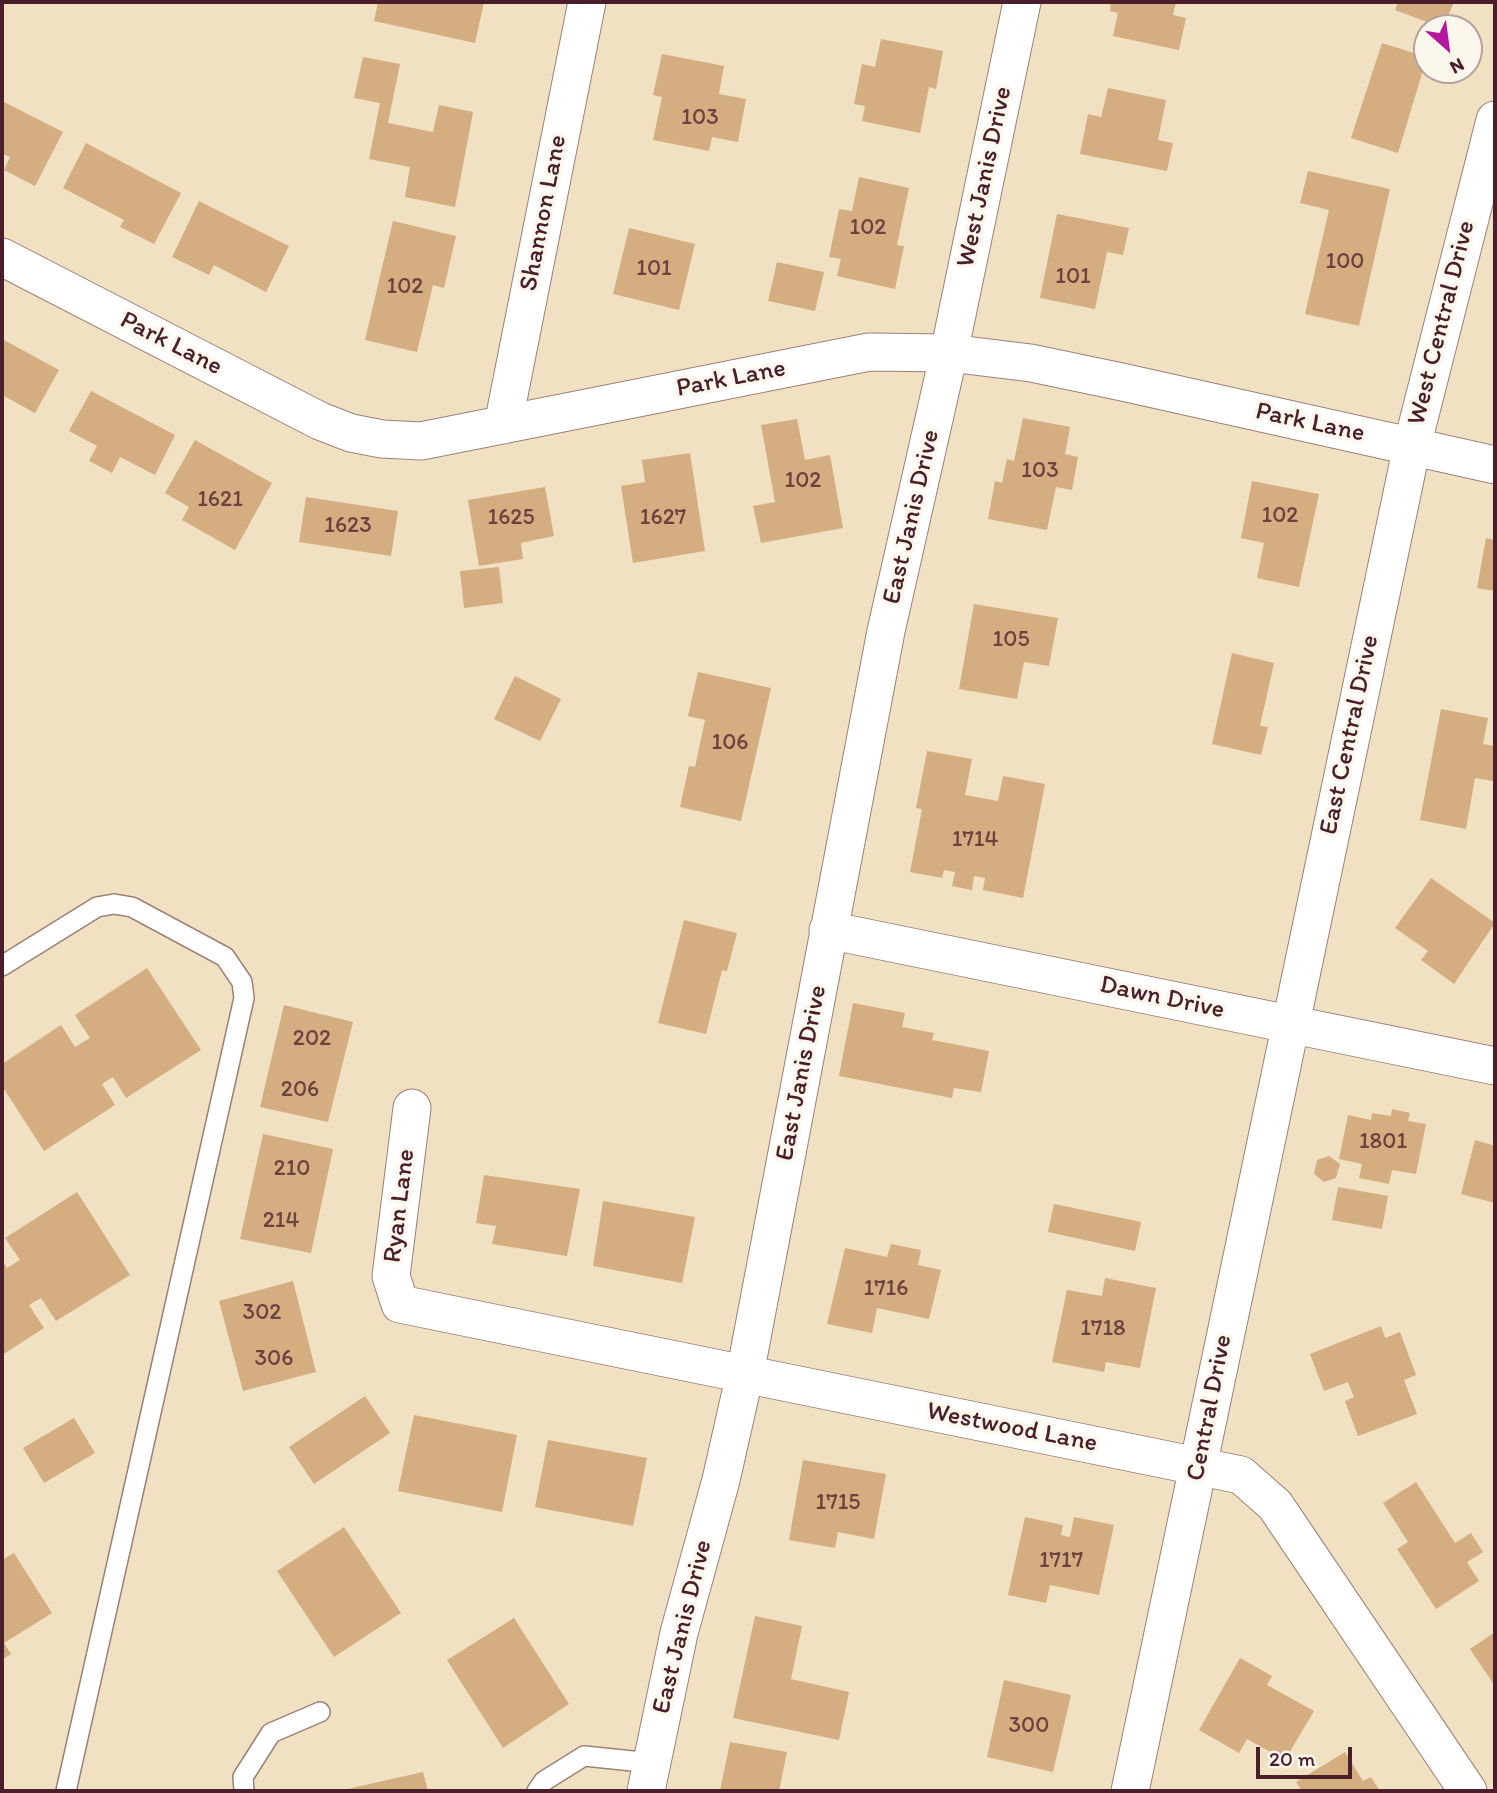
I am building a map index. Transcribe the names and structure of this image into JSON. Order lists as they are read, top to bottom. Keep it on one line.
{"streets":{"street":["West Janis Drive","Shannon Lane","West Central Drive","Park Lane","East Janis Drive","East Central Drive","Dawn Drive","Ryan Lane","Central Drive","Westwood Lane"]},"crossings":[["West Janis Drive","Park Lane"],["West Janis Drive","East Janis Drive"],["Shannon Lane","Park Lane"],["West Central Drive","Park Lane"],["West Central Drive","East Central Drive"],["Park Lane","East Janis Drive"],["Park Lane","East Central Drive"],["East Janis Drive","Dawn Drive"],["East Janis Drive","Westwood Lane"],["East Central Drive","Dawn Drive"],["East Central Drive","Central Drive"],["Dawn Drive","Central Drive"],["Ryan Lane","Westwood Lane"],["Central Drive","Westwood Lane"]],"house_numbers":["103","102","100","101","101","102","103","102","1621","102","1625","1627","1623","105","106","1714","202","206","1801","210","214","1716","302","1718","306","1715","1717","300"],"scale_bar":"20 m","north":"bottom right"}
